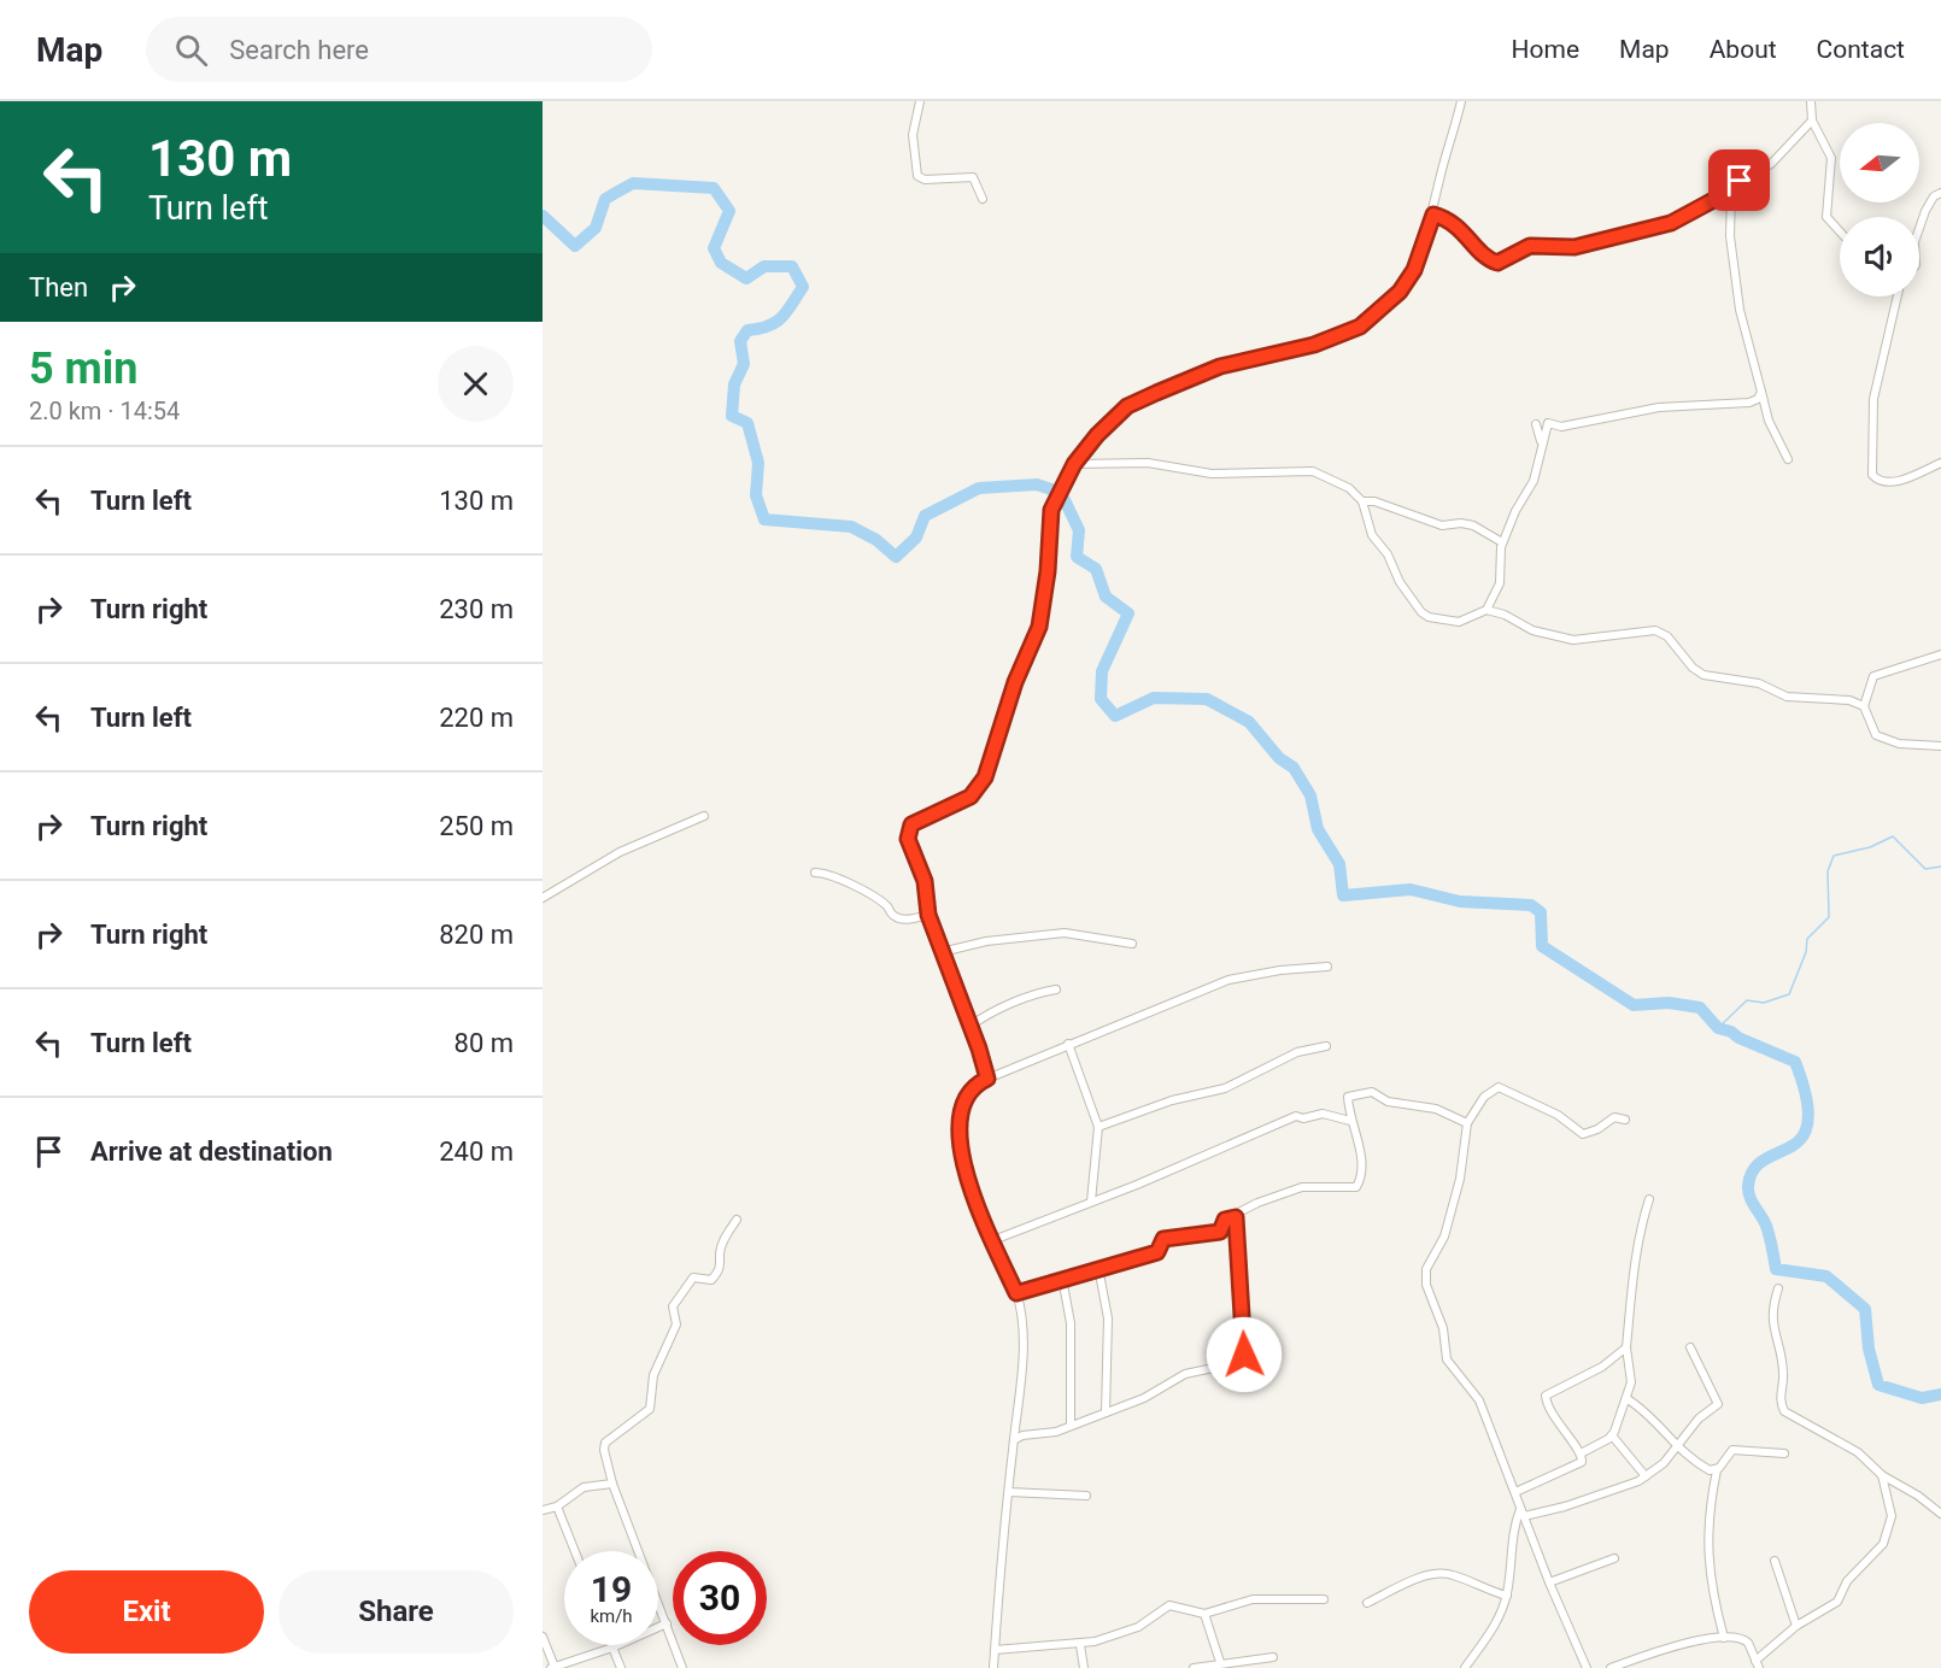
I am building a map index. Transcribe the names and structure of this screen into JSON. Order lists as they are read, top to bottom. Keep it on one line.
{"north":"left","page":{"header":"Map","search":"Search here","nav":["Home","Map","About","Contact"],"turn":["130 m","Turn left"],"then":"Then","heading":["5 min","2.0 km · 14:54"],"list":[{"name":"Turn left","value":"130 m"},{"name":"Turn right","value":"230 m"},{"name":"Turn left","value":"220 m"},{"name":"Turn right","value":"250 m"},{"name":"Turn right","value":"820 m"},{"name":"Turn left","value":"80 m"},{"name":"Arrive at destination","value":"240 m"}],"speed":"19 km/h","limit":"30","buttons":["Exit","Share"]}}
